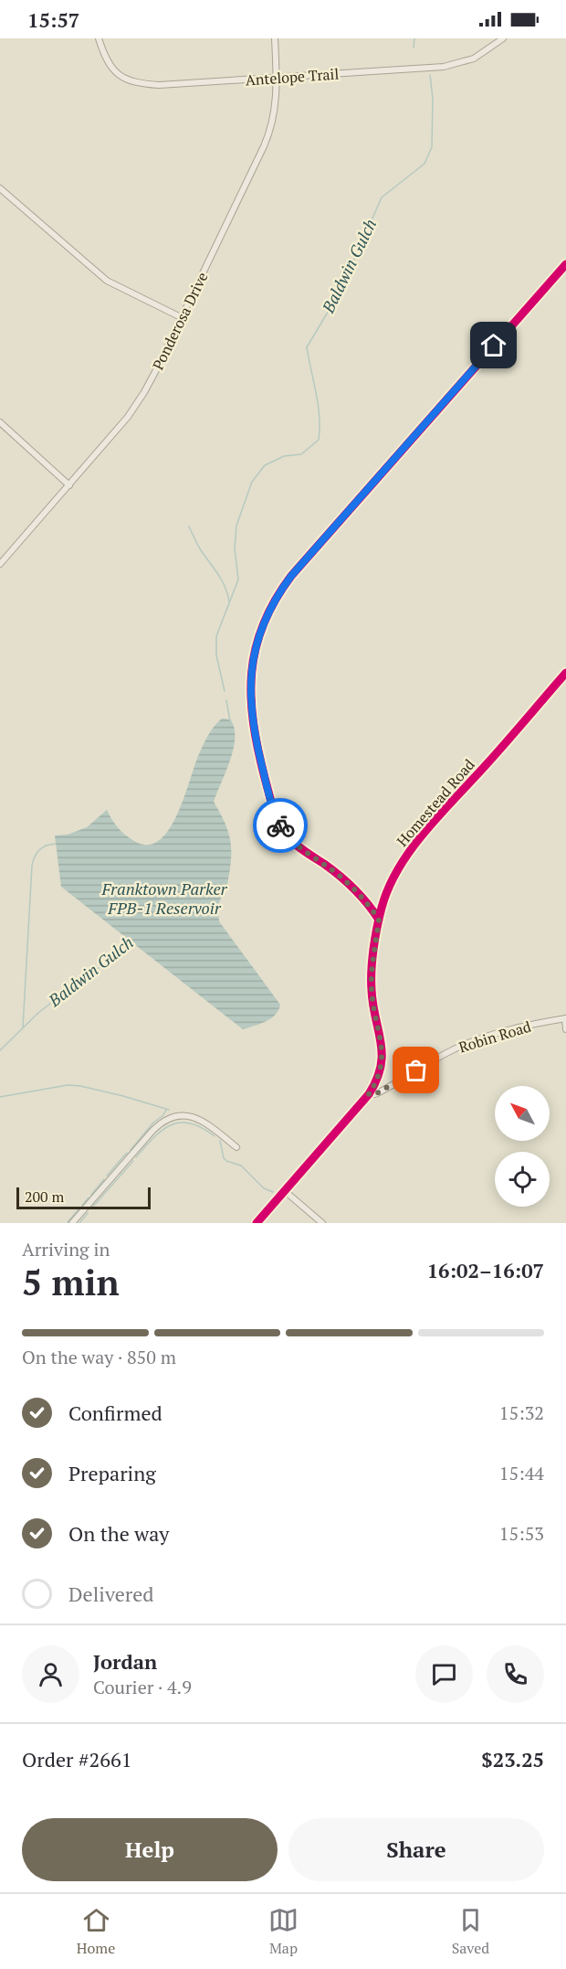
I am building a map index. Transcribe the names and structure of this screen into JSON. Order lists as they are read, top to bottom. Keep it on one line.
{"streets":{"street":["Antelope Trail","Ponderosa Drive","Homestead Road","Robin Road"]},"crossings":[["Antelope Trail","Ponderosa Drive"],["Homestead Road","Robin Road"]],"water":["Baldwin Gulch","Franktown Parker FPB-1 Reservoir"],"scale_bar":"200 m","north":"top left","page":{"status":"15:57","scale":"200 m","heading":["5 min","Arriving in","16:02–16:07"],"panel":["Jordan","Courier · 4.9","Order #2661","$23.25"],"bar":"On the way · 850 m","list":[["Confirmed","15:32"],["Preparing","15:44"],["On the way","15:53"],"Delivered"],"buttons":["Help","Share"],"tabs":["Home","Map","Saved"]}}
